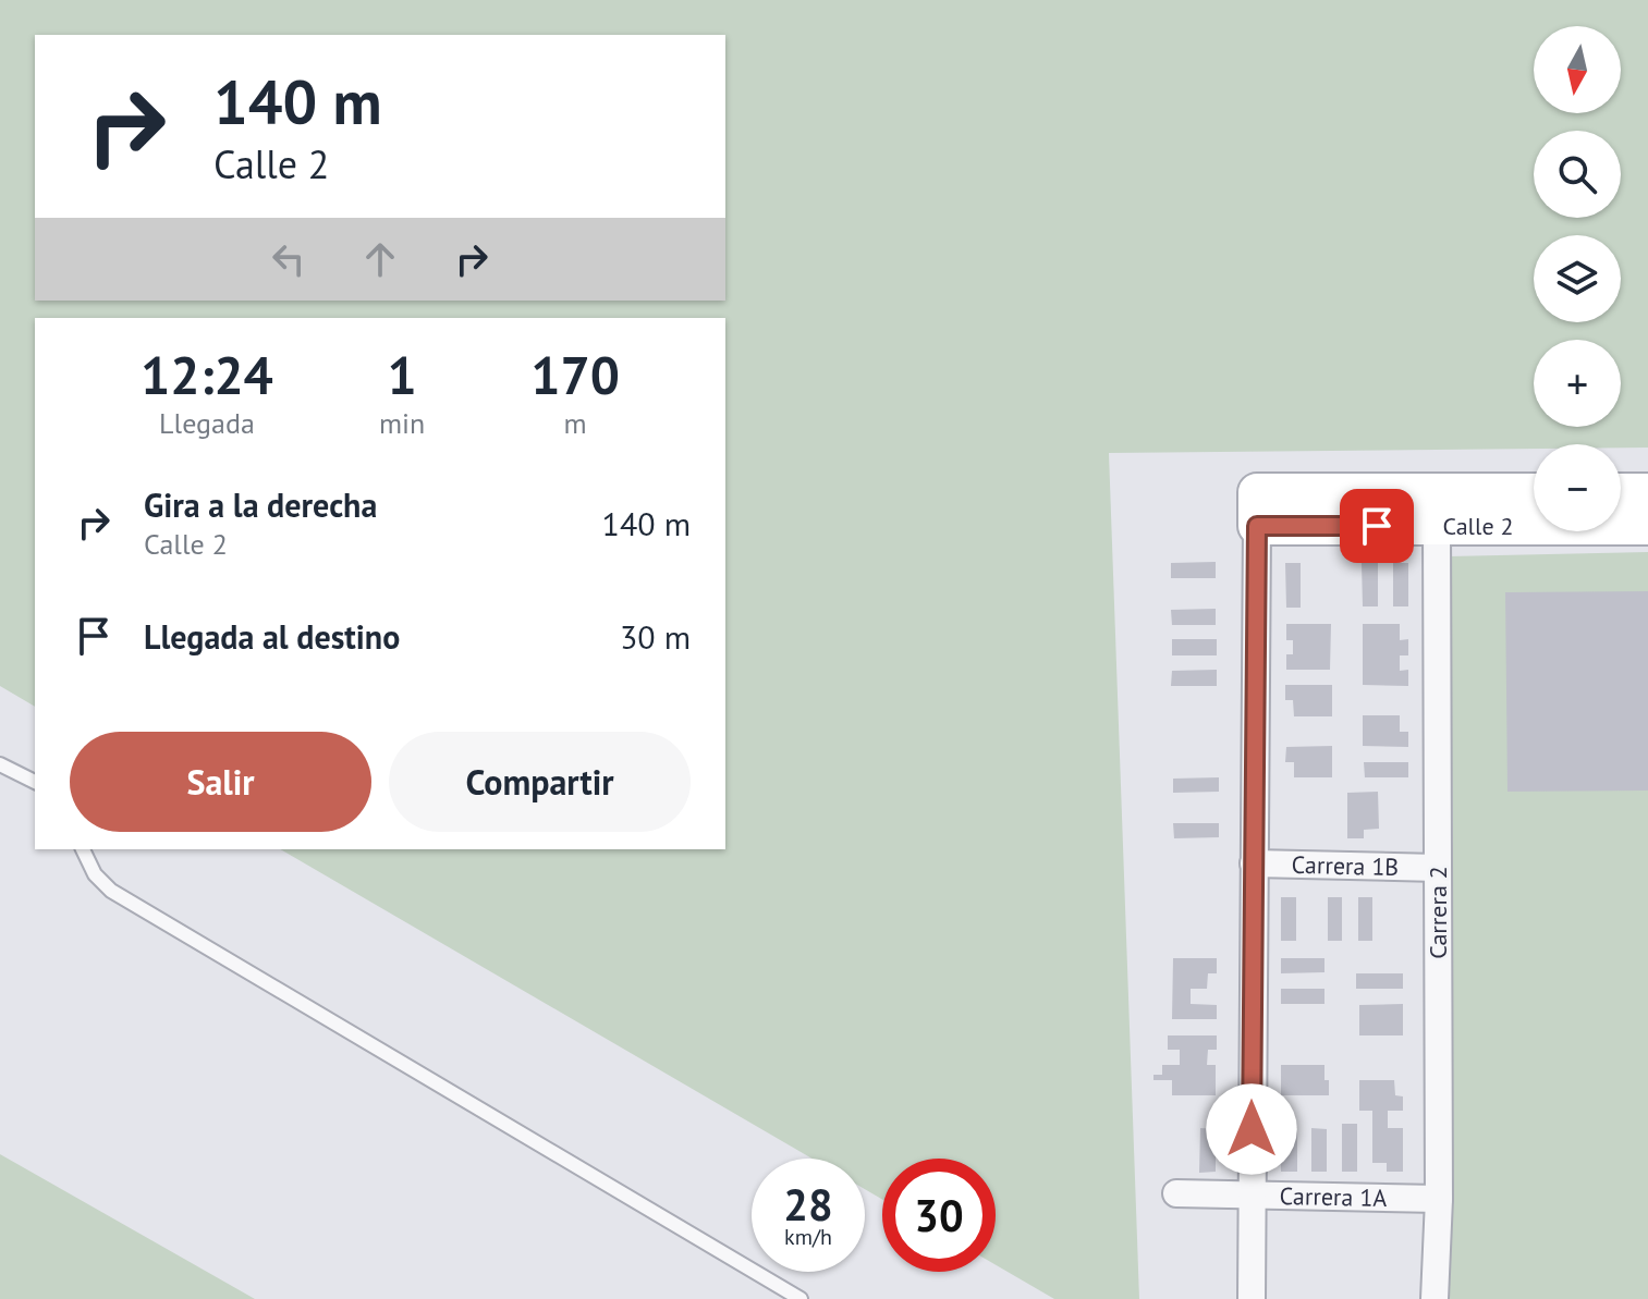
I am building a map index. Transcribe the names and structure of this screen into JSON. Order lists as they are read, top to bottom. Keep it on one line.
{"streets":{"street":["Calle 2","Carrera 1B","Carrera 2","Carrera 1A"]},"crossings":[["Calle 2","Carrera 2"],["Carrera 1B","Carrera 2"],["Carrera 2","Carrera 1A"]],"north":"bottom","page":{"map_buttons":["+","−"],"turn":["140 m","Calle 2"],"eta":["12:24","Llegada","1","min","170","m"],"list":[{"name":"Gira a la derecha","note":"Calle 2","value":"140 m"},{"name":"Llegada al destino","value":"30 m"}],"buttons":["Salir","Compartir"],"speed":"28 km/h","limit":"30"}}
